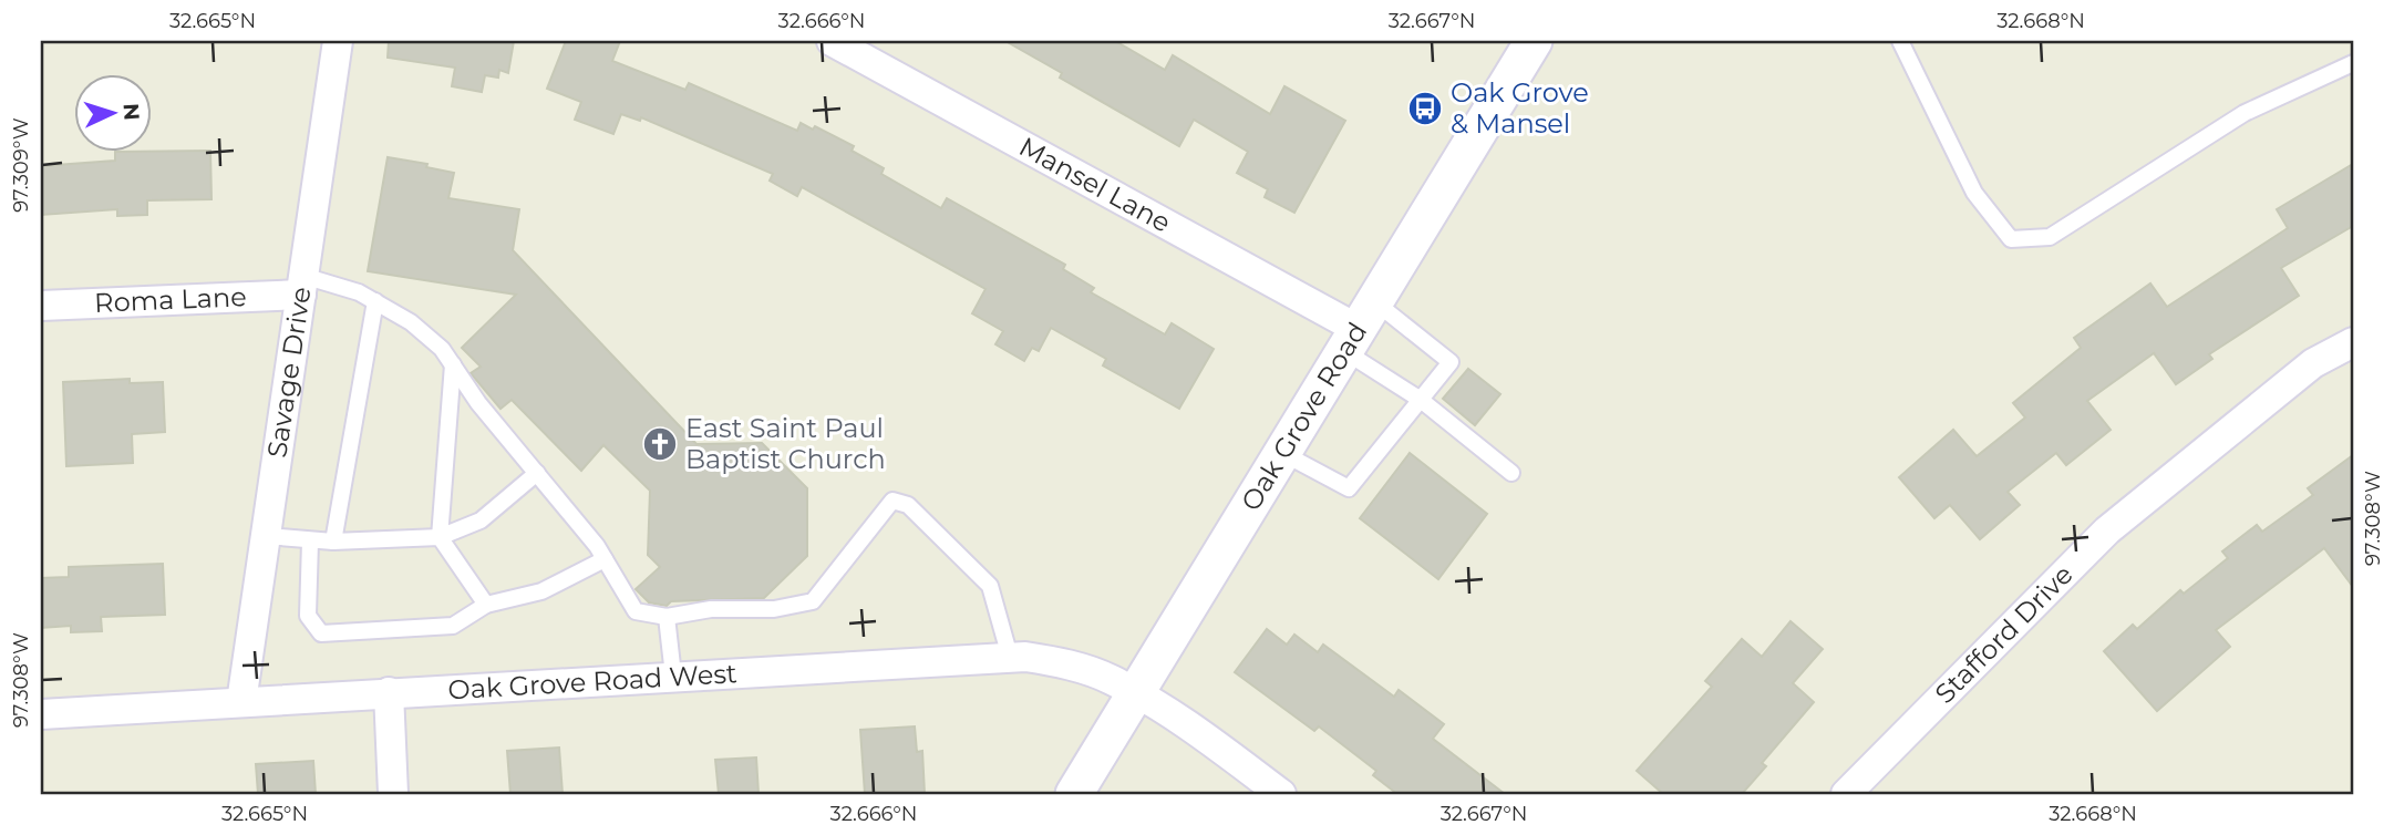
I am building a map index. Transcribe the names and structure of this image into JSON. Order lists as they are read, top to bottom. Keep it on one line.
{"streets":{"street":["Mansel Lane","Roma Lane","Savage Drive","Oak Grove Road","Stafford Drive","Oak Grove Road West"]},"crossings":[["Mansel Lane","Oak Grove Road"],["Roma Lane","Savage Drive"],["Savage Drive","Oak Grove Road West"],["Oak Grove Road","Oak Grove Road West"]],"places":{"bus stop":["Oak Grove & Mansel"],"church":["East Saint Paul Baptist Church"]},"north":"right","coordinates":["32.665°N","32.666°N","32.667°N","32.668°N","97.309°W","97.308°W"]}
